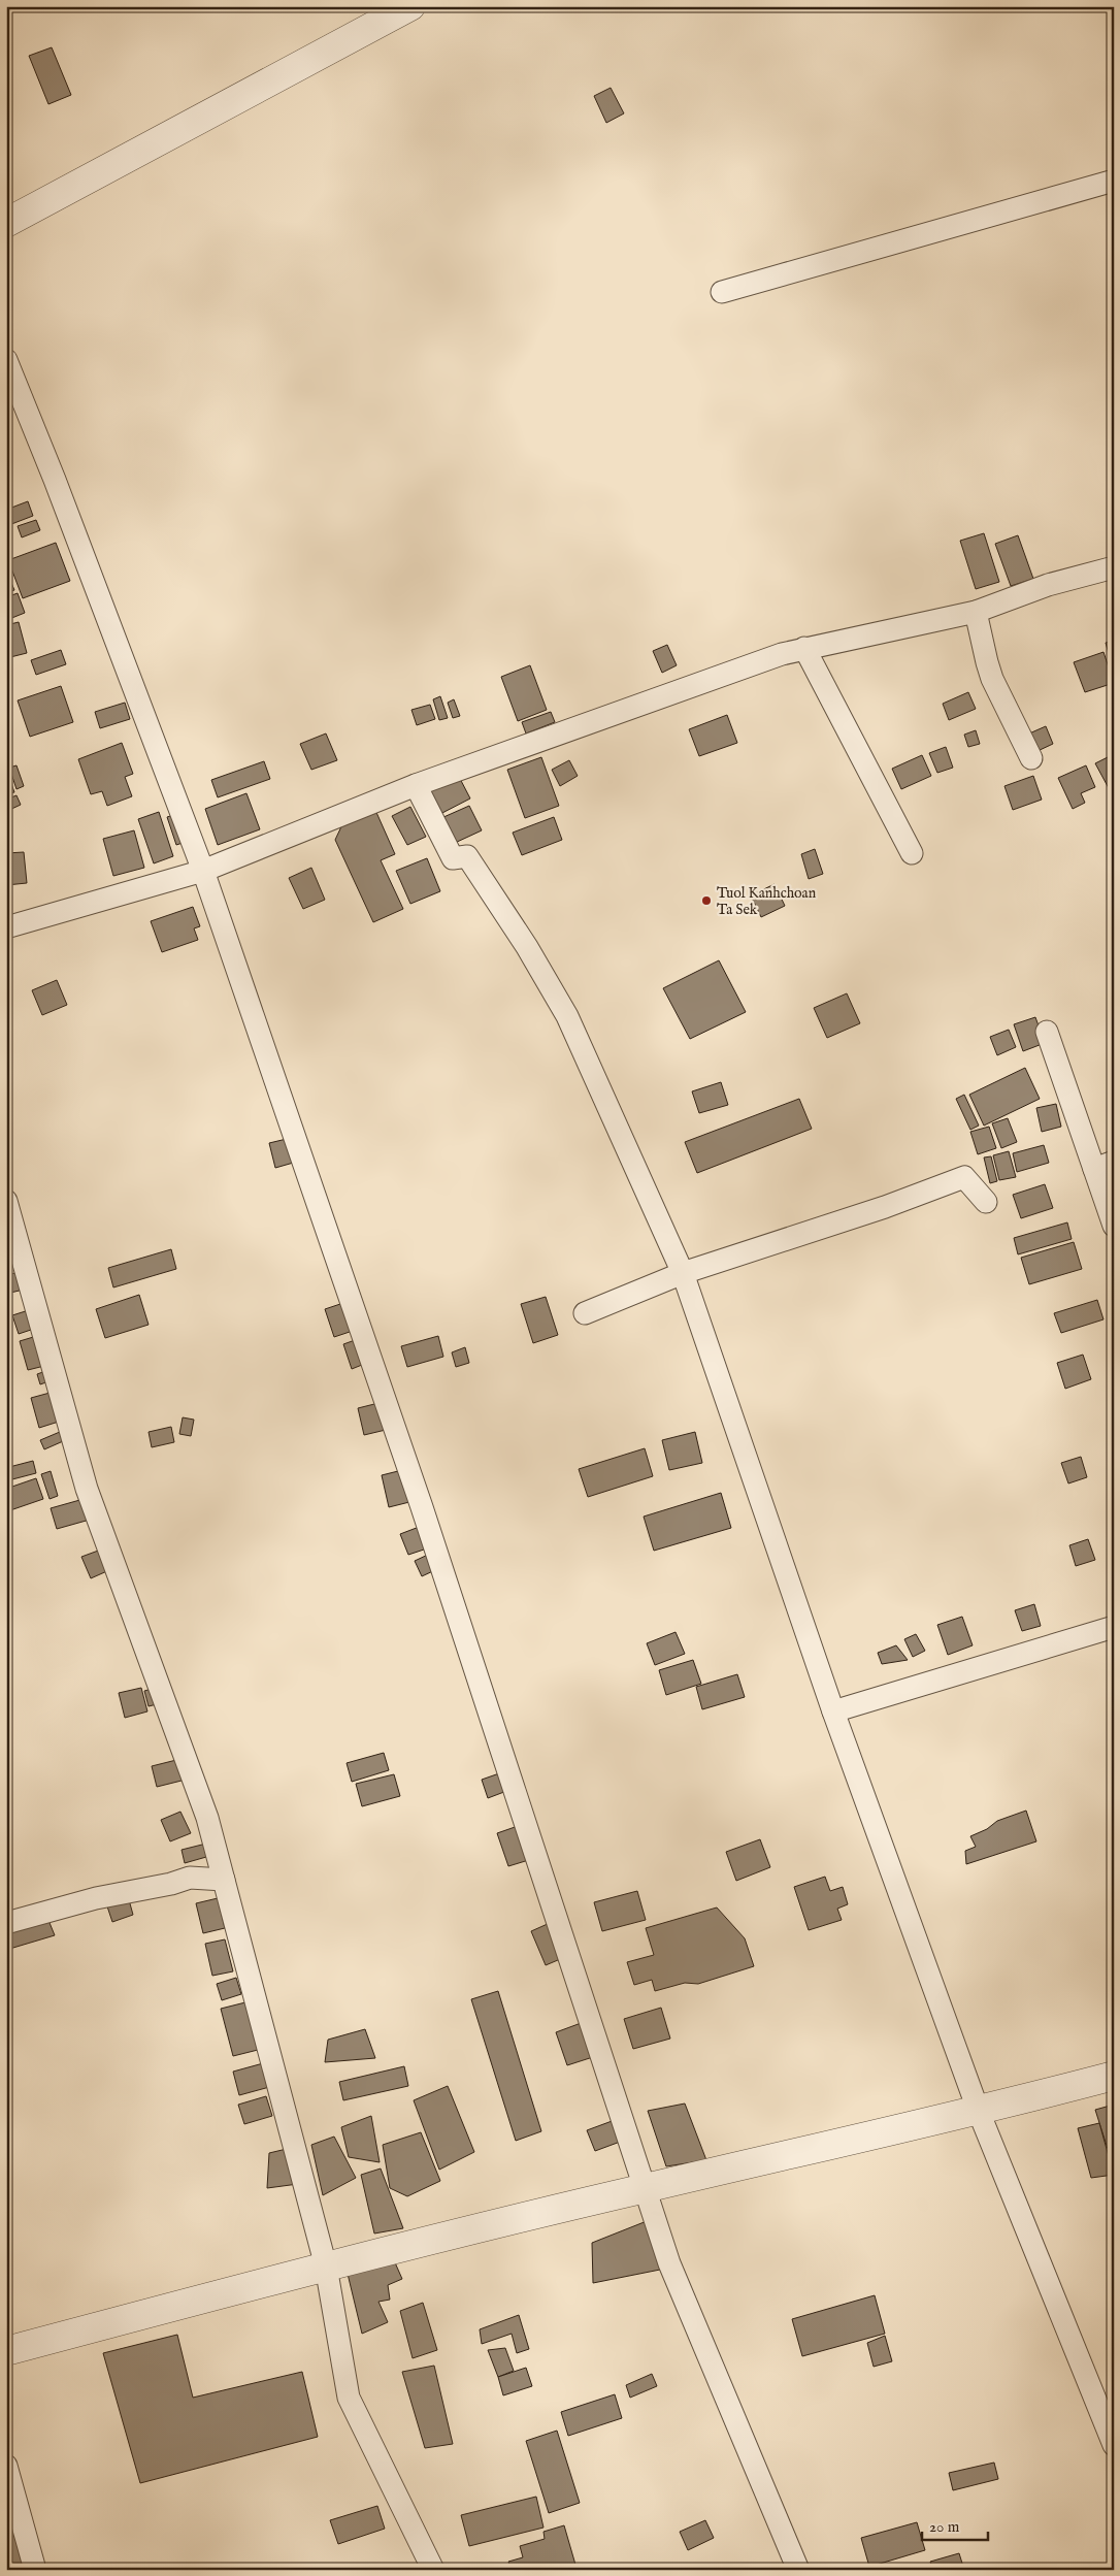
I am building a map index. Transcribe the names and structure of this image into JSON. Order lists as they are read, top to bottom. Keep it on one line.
{"places":["Tuol Kanhchoan Ta Sek"],"scale_bar":"20 m"}
